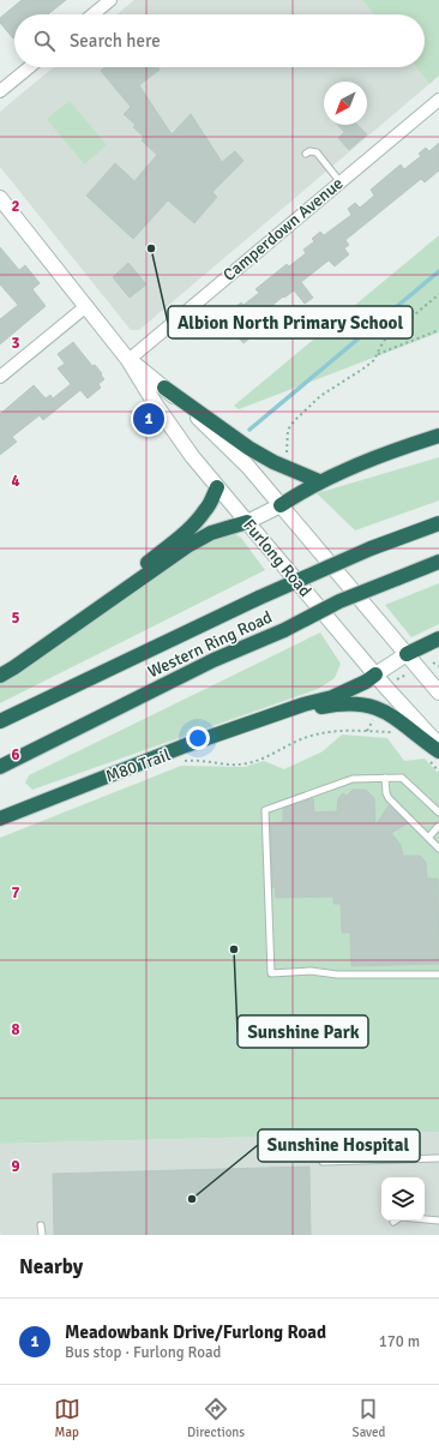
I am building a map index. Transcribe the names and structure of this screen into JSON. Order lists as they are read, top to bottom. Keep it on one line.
{"streets":{"highway":["Western Ring Road"],"street":["Camperdown Avenue","Furlong Road"],"path":["M80 Trail"]},"crossings":[["Camperdown Avenue","Furlong Road"]],"places":["Albion North Primary School","Sunshine Park","Sunshine Hospital"],"north":"bottom left","page":{"search":"Search here","pins":"1","heading":"Nearby","list":[{"mark":"1","name":"Meadowbank Drive/Furlong Road","note":"Bus stop · Furlong Road","value":"170 m"}],"nav":["Map","Directions","Saved"]},"grid":{"rows":["2","3","4","5","6","7","8","9"]}}
